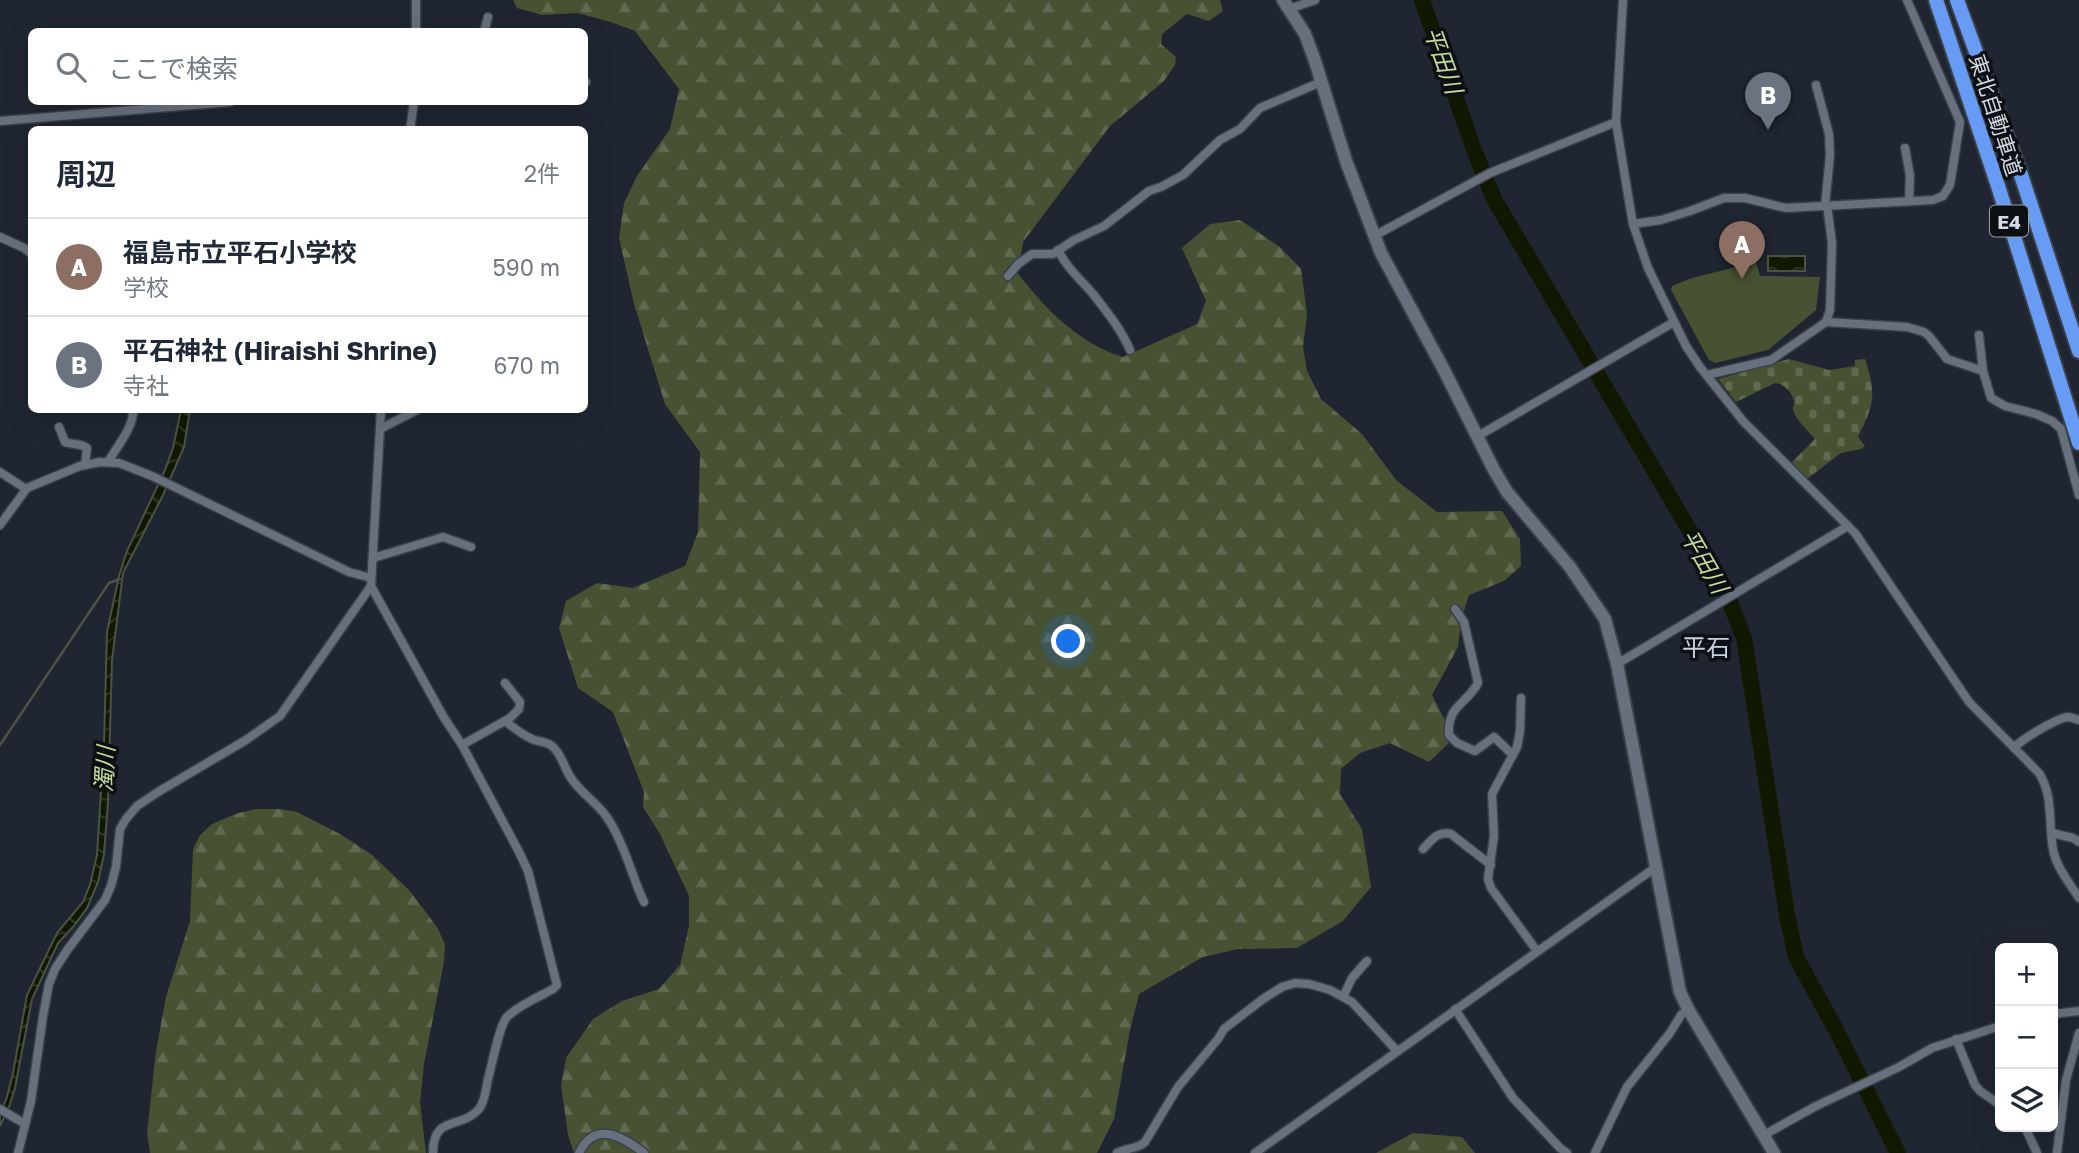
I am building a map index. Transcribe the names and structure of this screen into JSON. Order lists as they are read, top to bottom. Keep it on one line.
{"streets":{"highway":["東北自動車道","E4"]},"districts":["平石"],"water":["平田川","濁川"],"page":{"search":"ここで検索","pins":["B","A"],"heading":["周辺","2件"],"list":[{"mark":"A","name":"福島市立平石小学校","note":"学校","value":"590 m"},{"mark":"B","name":"平石神社 (Hiraishi Shrine)","note":"寺社","value":"670 m"}],"map_buttons":["+","−"]}}
